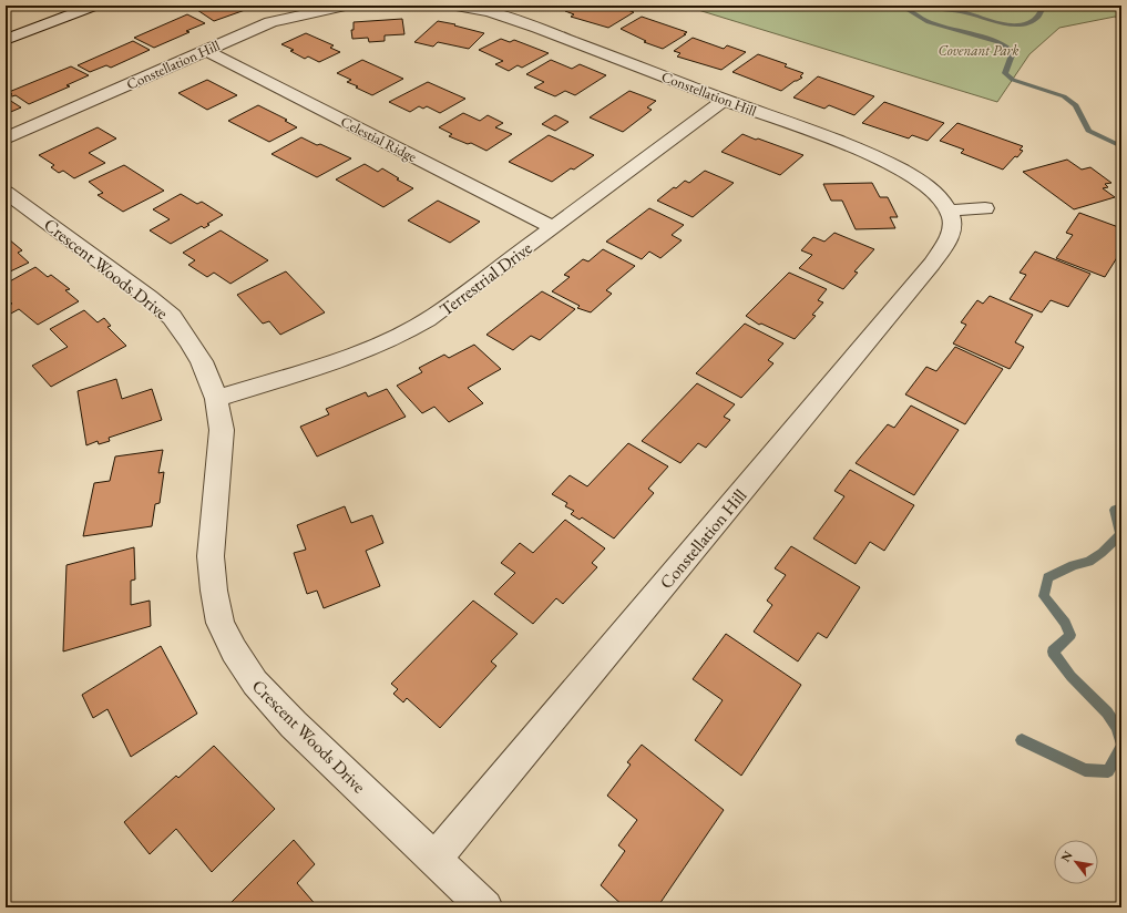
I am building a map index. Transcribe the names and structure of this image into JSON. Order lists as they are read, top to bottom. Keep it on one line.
{"streets":{"street":["Constellation Hill","Celestial Ridge","Crescent Woods Drive","Terrestrial Drive"]},"crossings":[["Constellation Hill","Celestial Ridge"],["Constellation Hill","Crescent Woods Drive"],["Constellation Hill","Terrestrial Drive"],["Celestial Ridge","Terrestrial Drive"],["Crescent Woods Drive","Terrestrial Drive"]],"parks":["Covenant Park"],"north":"top left"}
